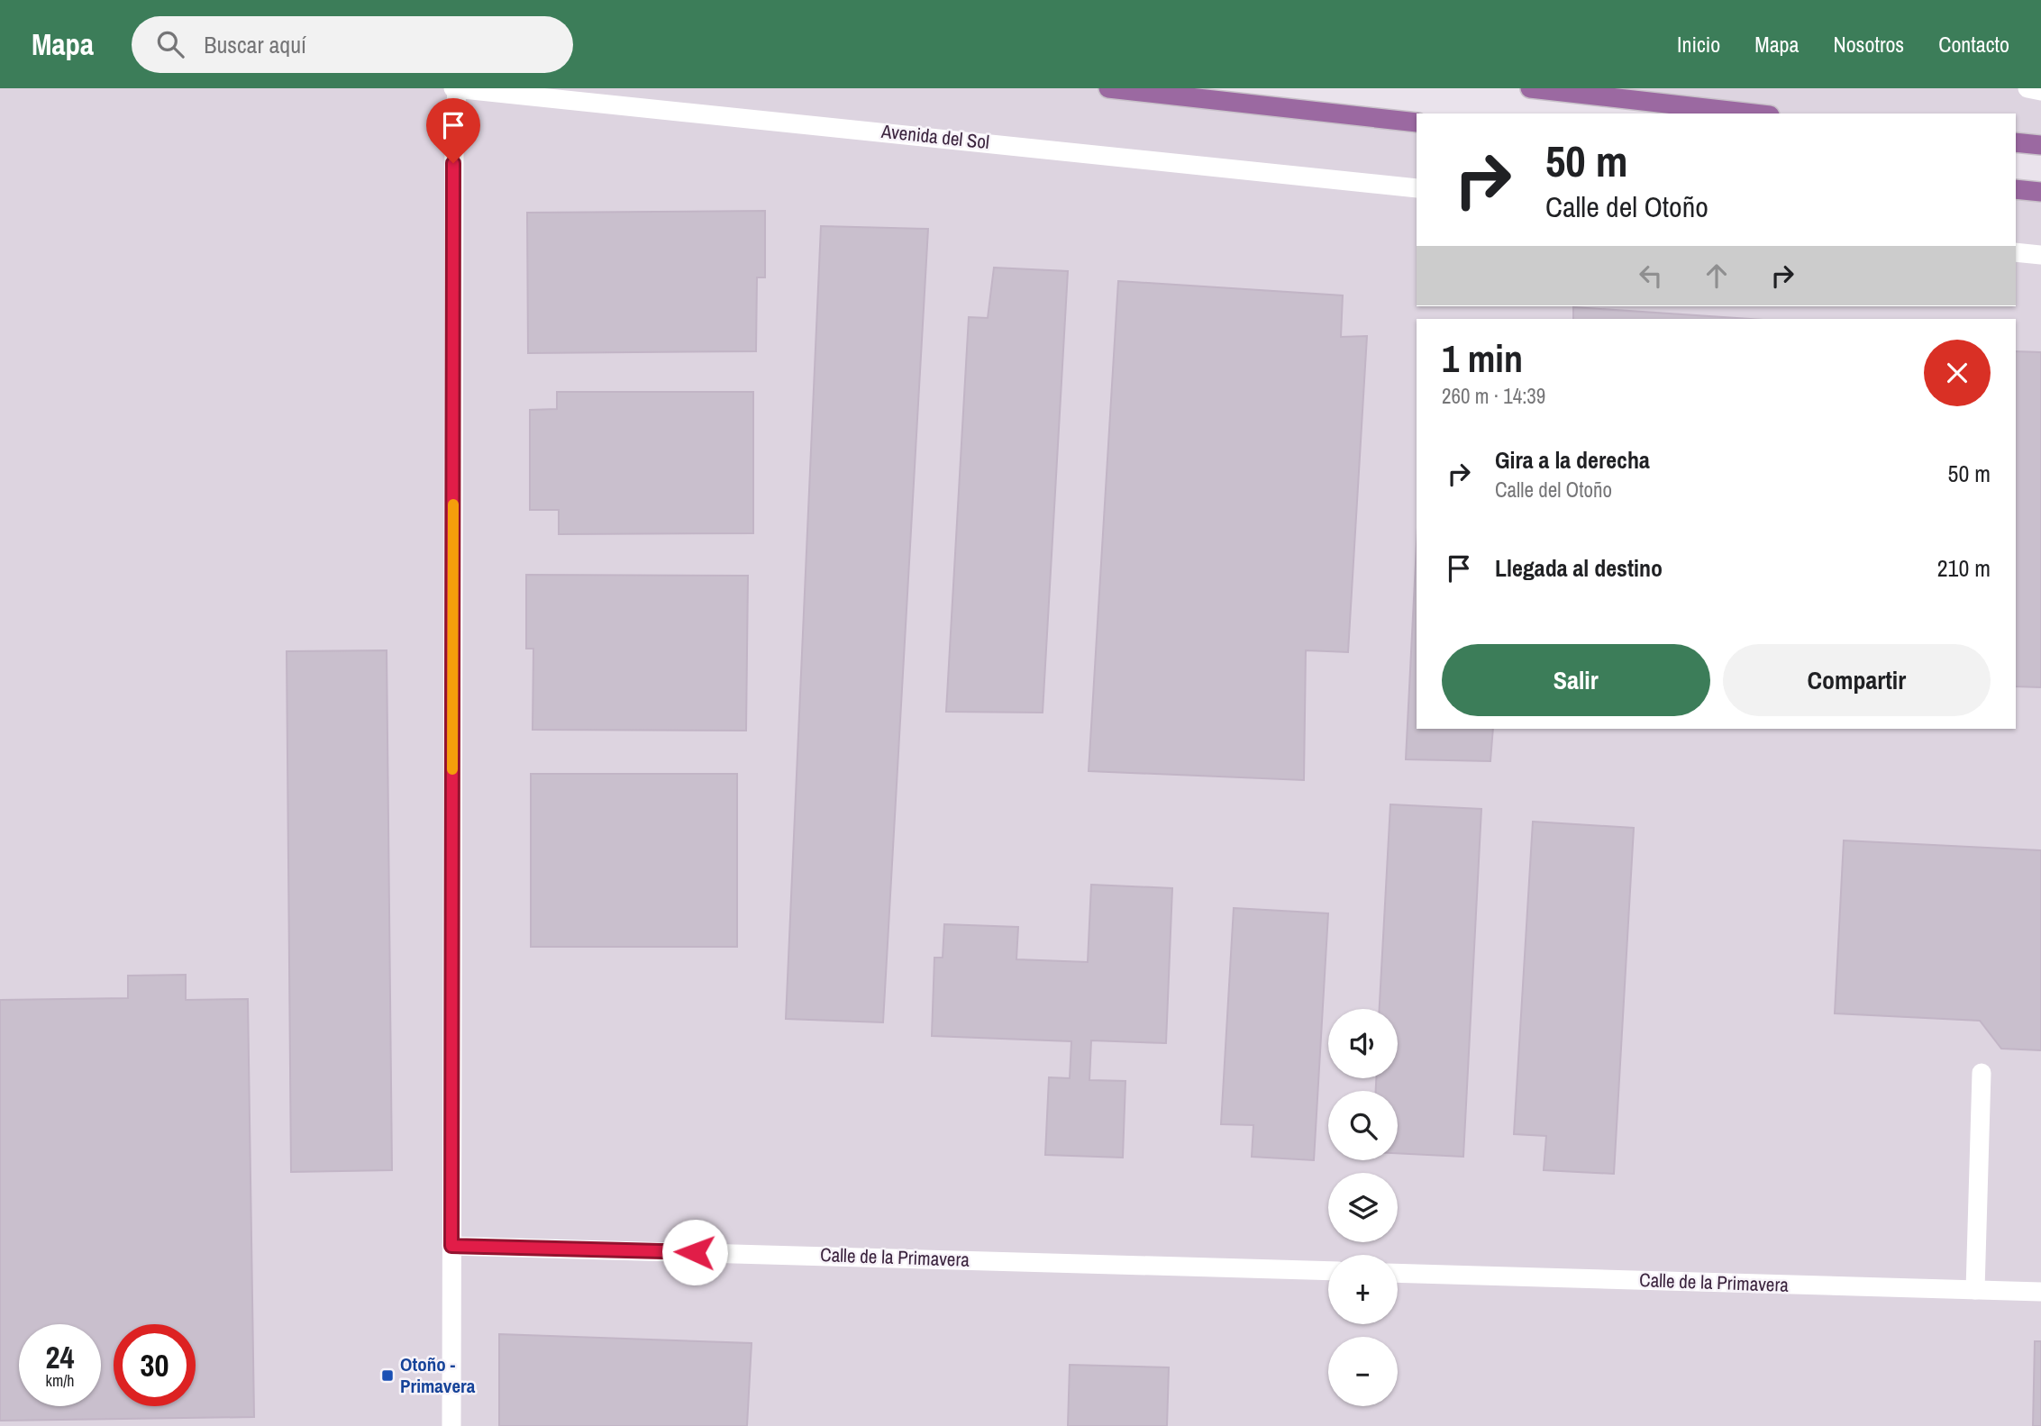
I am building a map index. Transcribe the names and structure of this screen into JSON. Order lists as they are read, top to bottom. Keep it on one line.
{"streets":{"street":["Avenida del Sol","Calle de la Primavera"]},"places":{"transit":["Otoño - Primavera"]},"page":{"header":"Mapa","search":"Buscar aquí","nav":["Inicio","Mapa","Nosotros","Contacto"],"turn":["50 m","Calle del Otoño"],"heading":["1 min","260 m · 14:39"],"list":[{"name":"Gira a la derecha","note":"Calle del Otoño","value":"50 m"},{"name":"Llegada al destino","value":"210 m"}],"buttons":["Salir","Compartir"],"map_buttons":["+","−"],"speed":"24 km/h","limit":"30"}}
